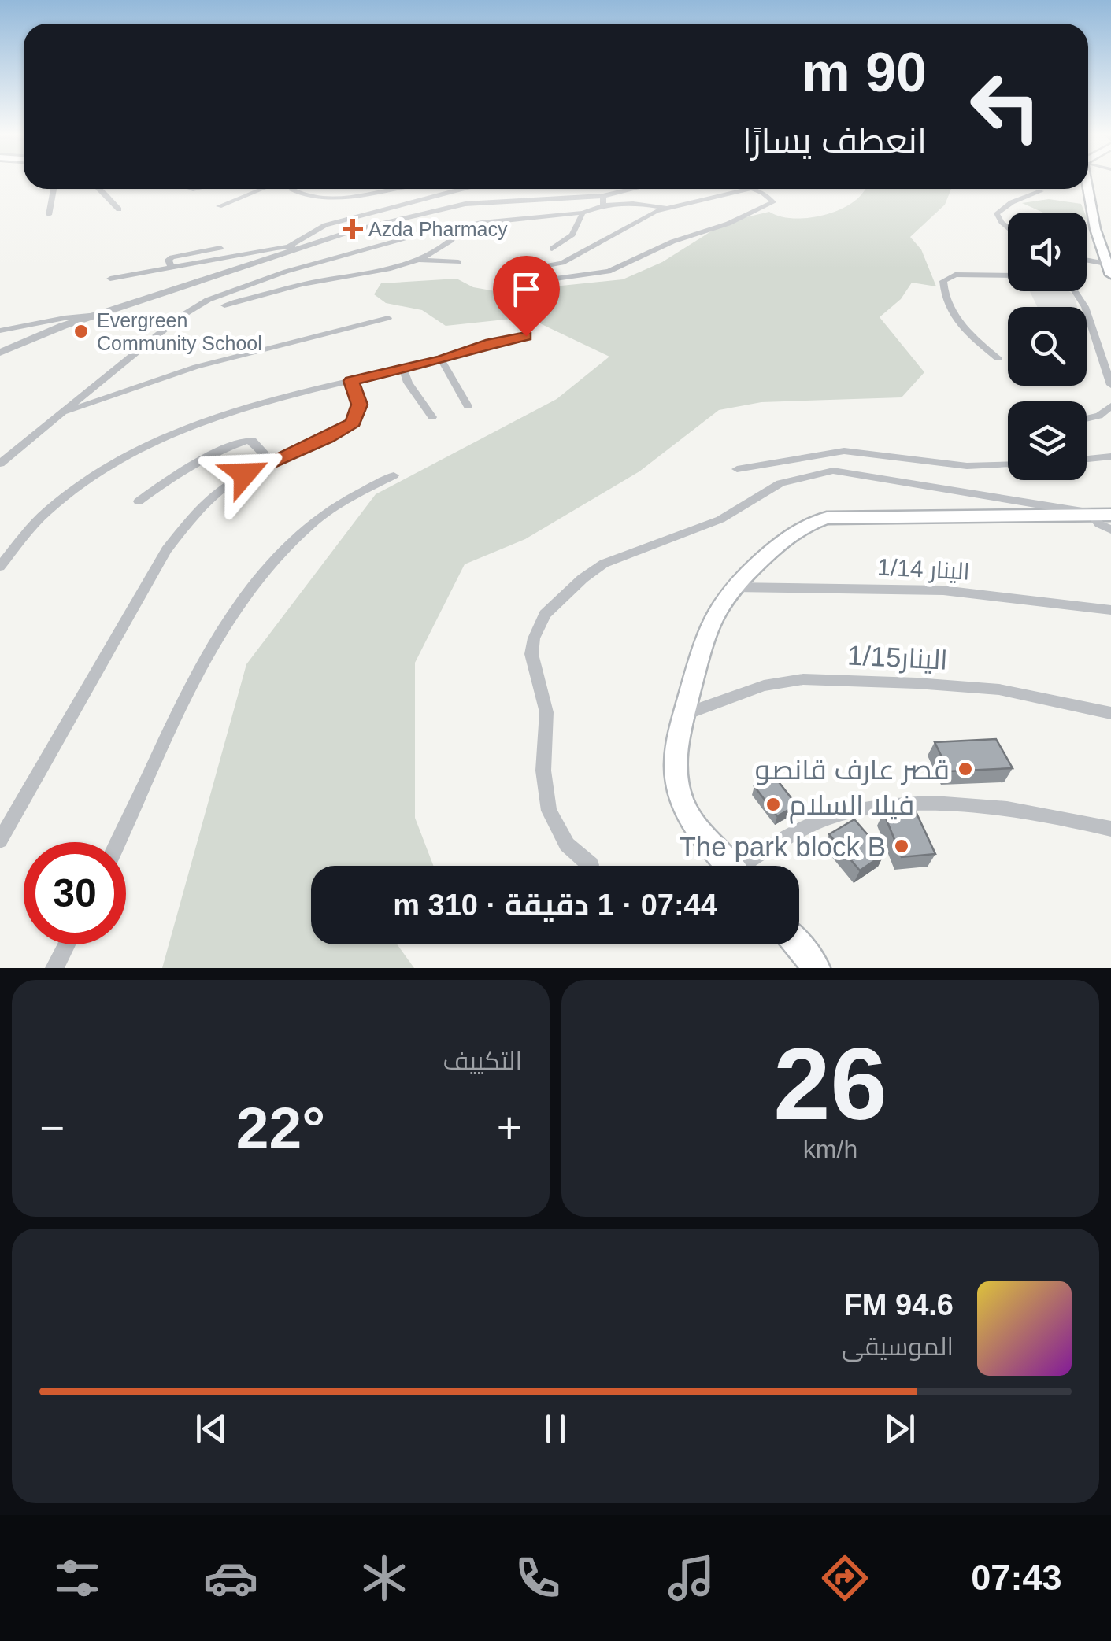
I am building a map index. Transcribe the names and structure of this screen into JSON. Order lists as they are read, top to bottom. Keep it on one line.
{"streets":{"street":["الينار 1/14","الينار1/15"]},"places":{"health":["Azda Pharmacy"],"other":["Evergreen Community School","قصر عارف قانصو","فيلا السلام","The park block B"]},"page":{"turn":["90 m","انعطف يسارًا"],"limit":"30","trip":"07:44 · 1 دقيقة · 310 m","tile":[["26","km/h"],"التكييف"],"heat":["−","22°","+"],"song":["94.6 FM","الموسيقى"],"tabs":"07:43"}}
